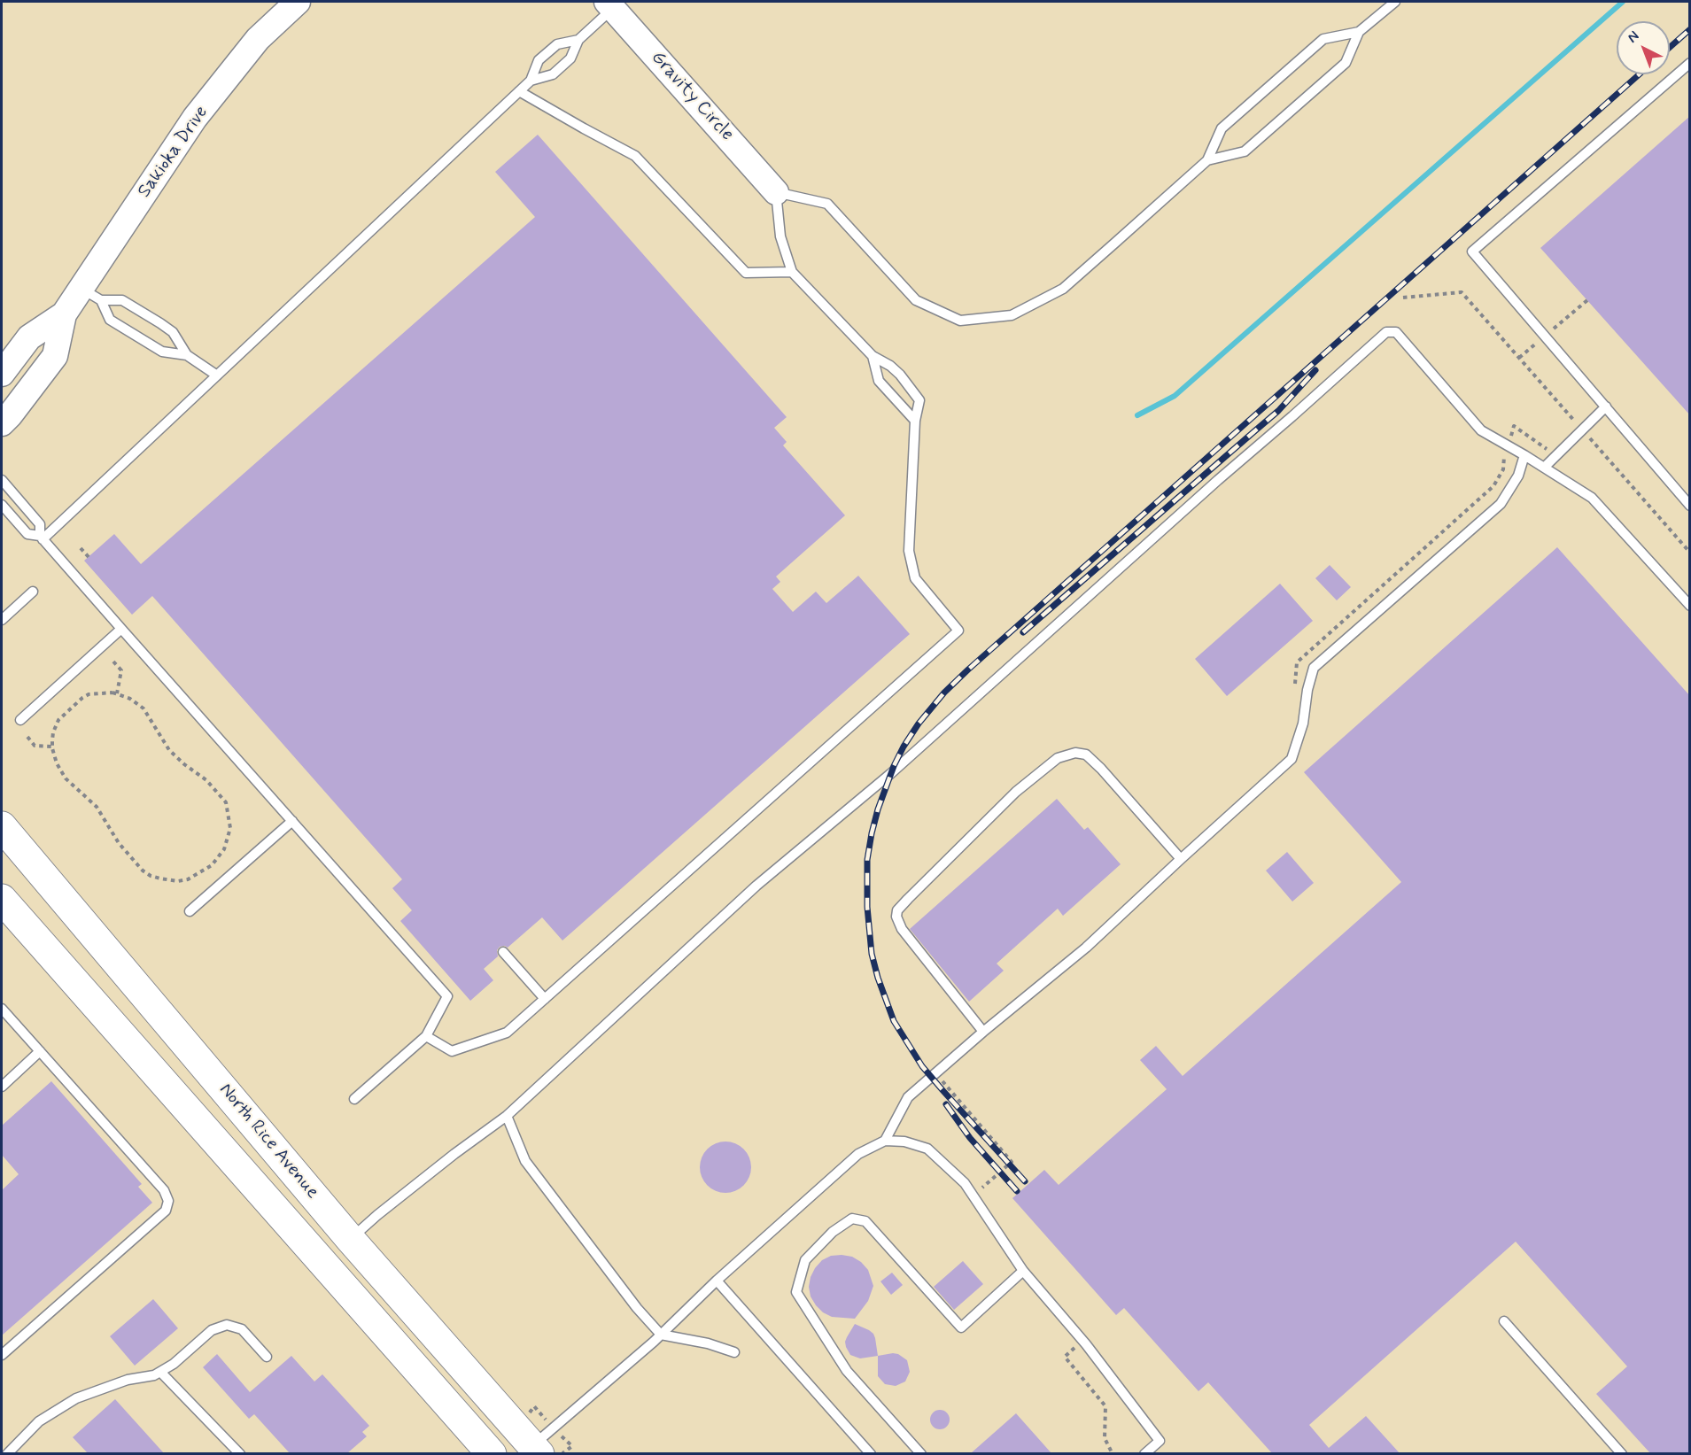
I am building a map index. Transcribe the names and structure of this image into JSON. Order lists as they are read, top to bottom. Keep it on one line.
{"streets":{"highway":["North Rice Avenue"],"street":["Gravity Circle","Sakioka Drive"]},"north":"top left"}
